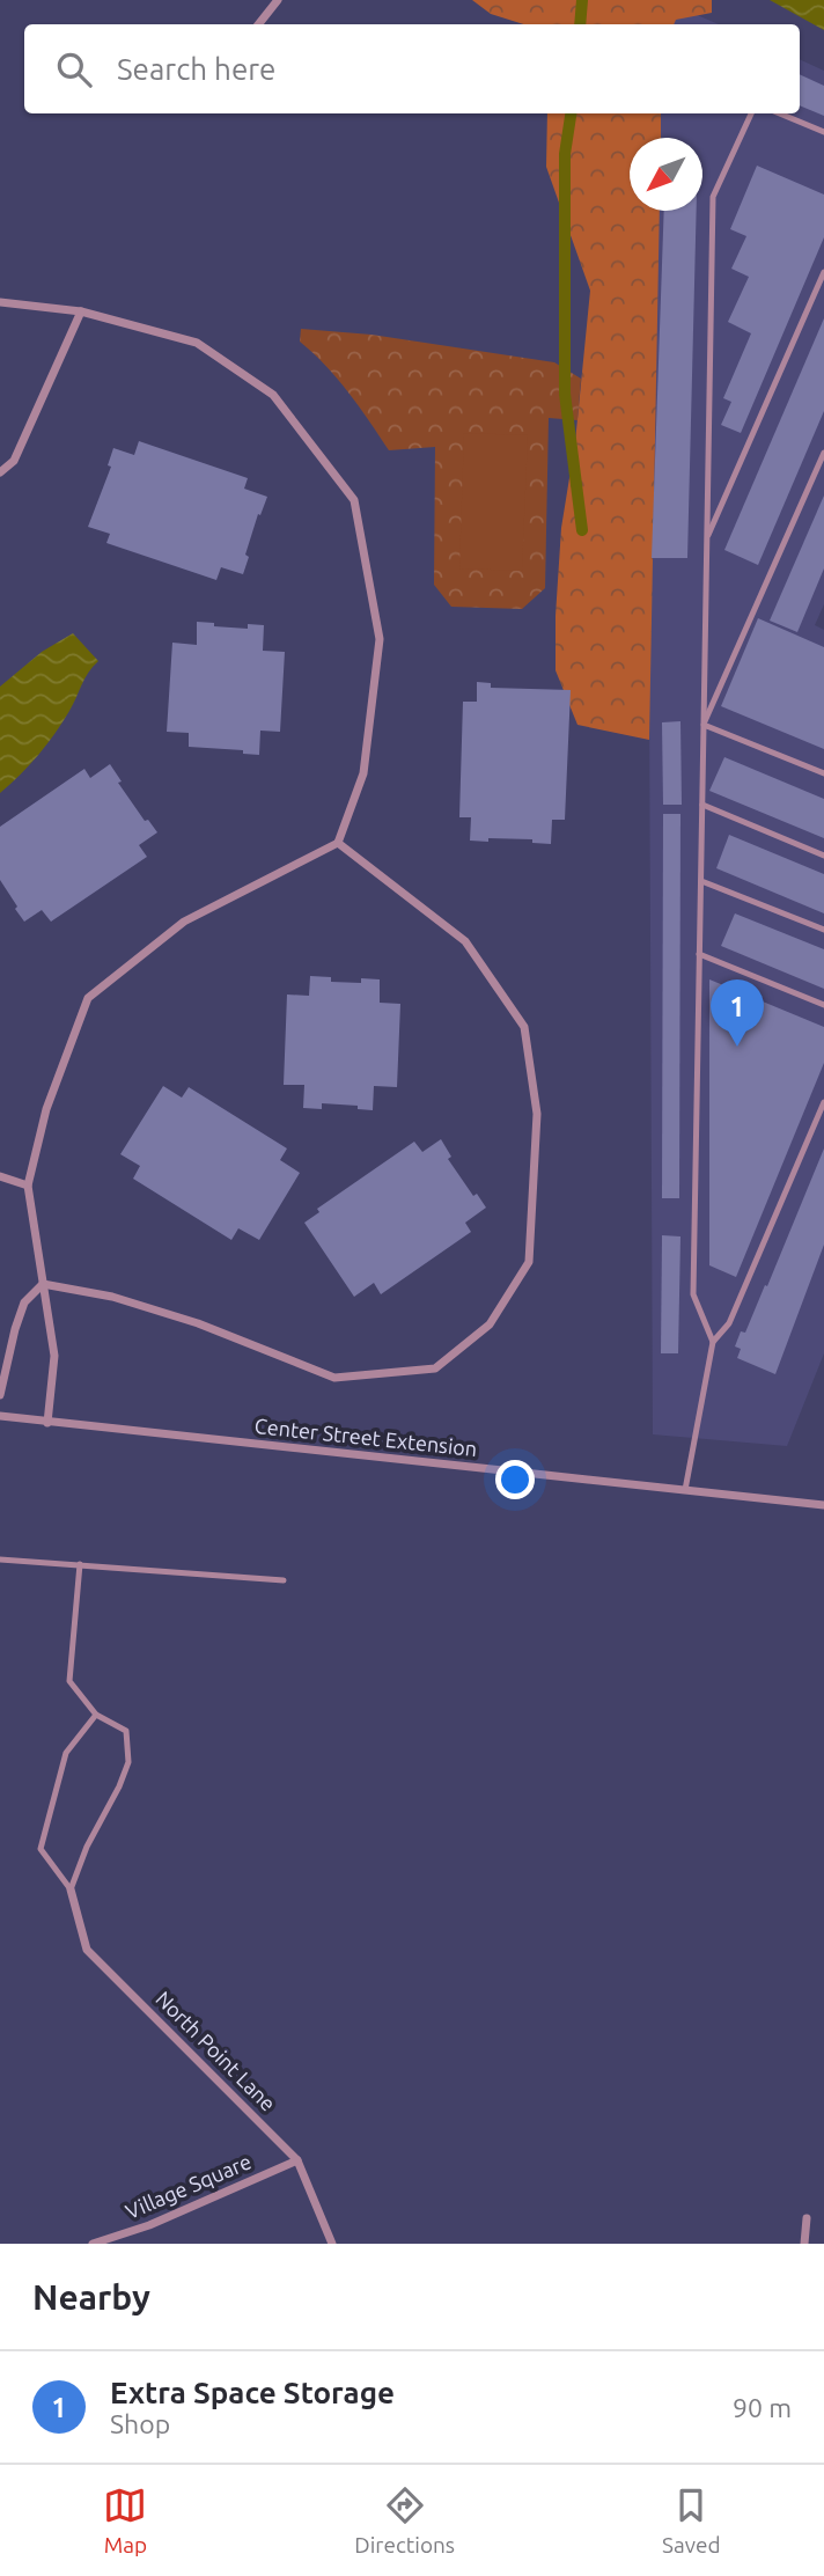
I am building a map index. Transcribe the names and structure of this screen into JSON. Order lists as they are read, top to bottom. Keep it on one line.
{"streets":{"street":["Center Street Extension","North Point Lane","Village Square"]},"crossings":[["North Point Lane","Village Square"]],"north":"bottom left","page":{"search":"Search here","pins":"1","heading":"Nearby","list":[{"mark":"1","name":"Extra Space Storage","note":"Shop","value":"90 m"}],"nav":["Map","Directions","Saved"]}}
